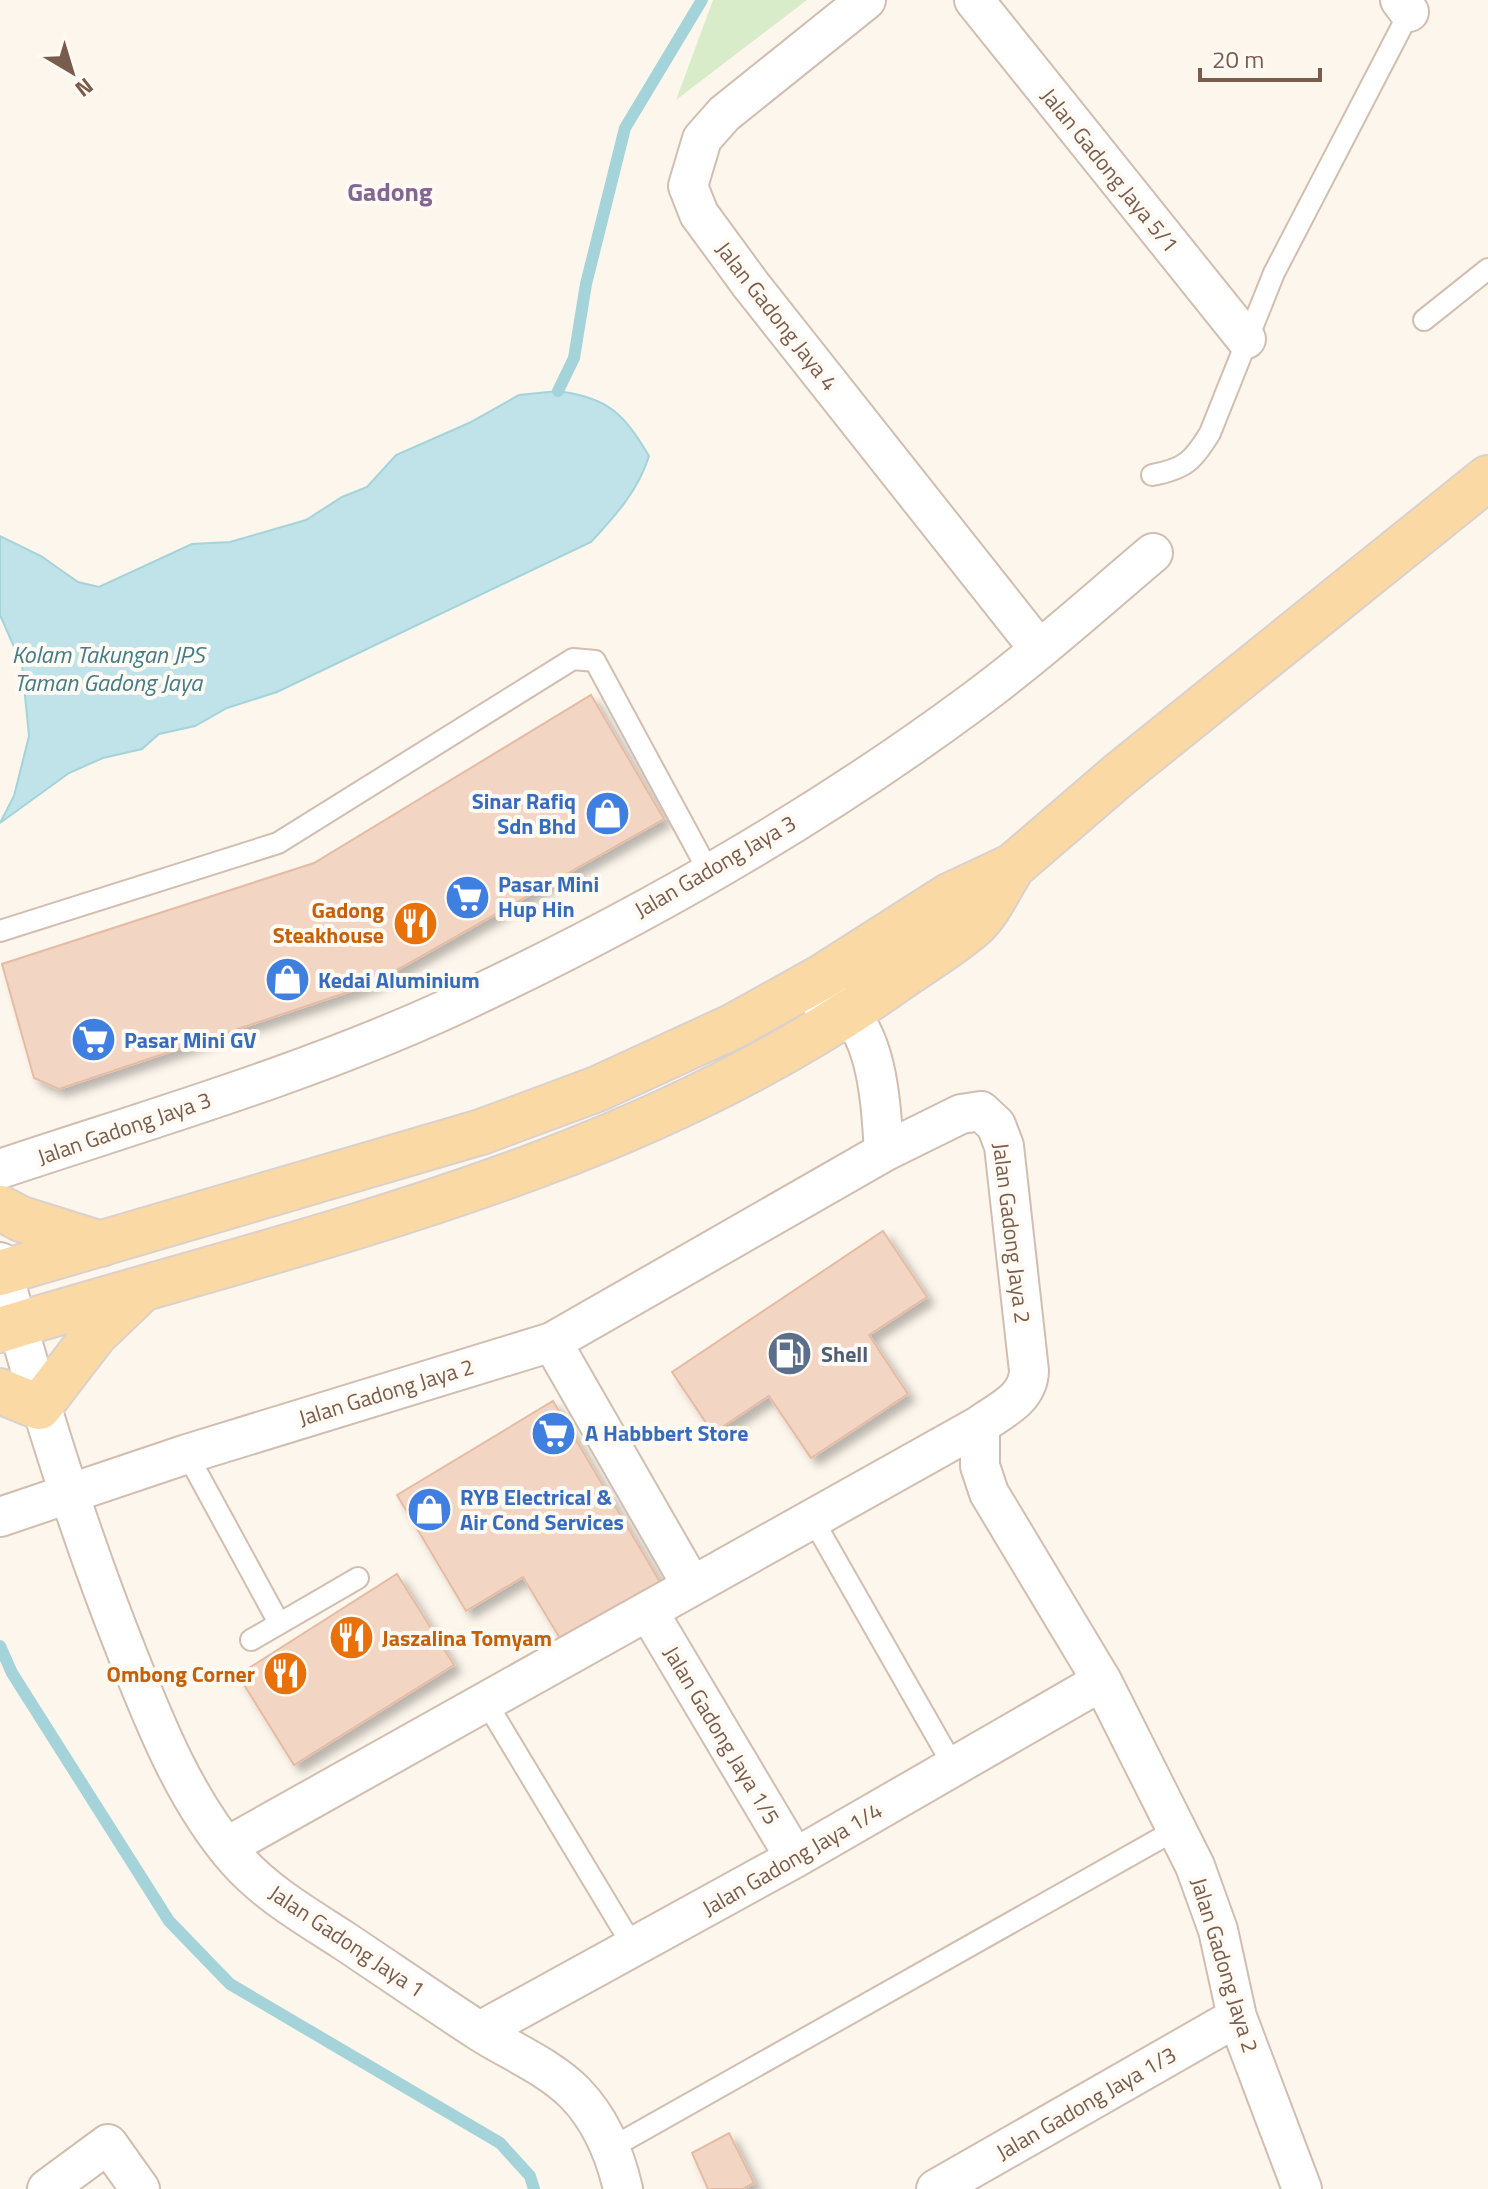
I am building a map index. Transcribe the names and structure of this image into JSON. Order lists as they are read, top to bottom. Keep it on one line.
{"streets":{"street":["Jalan Gadong Jaya 5/1","Jalan Gadong Jaya 4","Jalan Gadong Jaya 3","Jalan Gadong Jaya 2","Jalan Gadong Jaya 1/5","Jalan Gadong Jaya 1/4","Jalan Gadong Jaya 1","Jalan Gadong Jaya 1/3"]},"crossings":[["Jalan Gadong Jaya 4","Jalan Gadong Jaya 3"],["Jalan Gadong Jaya 2","Jalan Gadong Jaya 1/4"],["Jalan Gadong Jaya 2","Jalan Gadong Jaya 1"],["Jalan Gadong Jaya 2","Jalan Gadong Jaya 1/3"],["Jalan Gadong Jaya 1/5","Jalan Gadong Jaya 1/4"],["Jalan Gadong Jaya 1/4","Jalan Gadong Jaya 1"]],"districts":["Gadong"],"water":["Kolam Takungan JPS Taman Gadong Jaya"],"places":{"shop":["Sinar Rafiq Sdn Bhd","Kedai Aluminium","RYB Electrical & Air Cond Services"],"supermarket":["Pasar Mini Hup Hin","Pasar Mini GV","A Habbbert Store"],"restaurant":["Gadong Steakhouse","Jaszalina Tomyam","Ombong Corner"],"fuel station":["Shell"]},"scale_bar":"20 m","north":"bottom right"}
